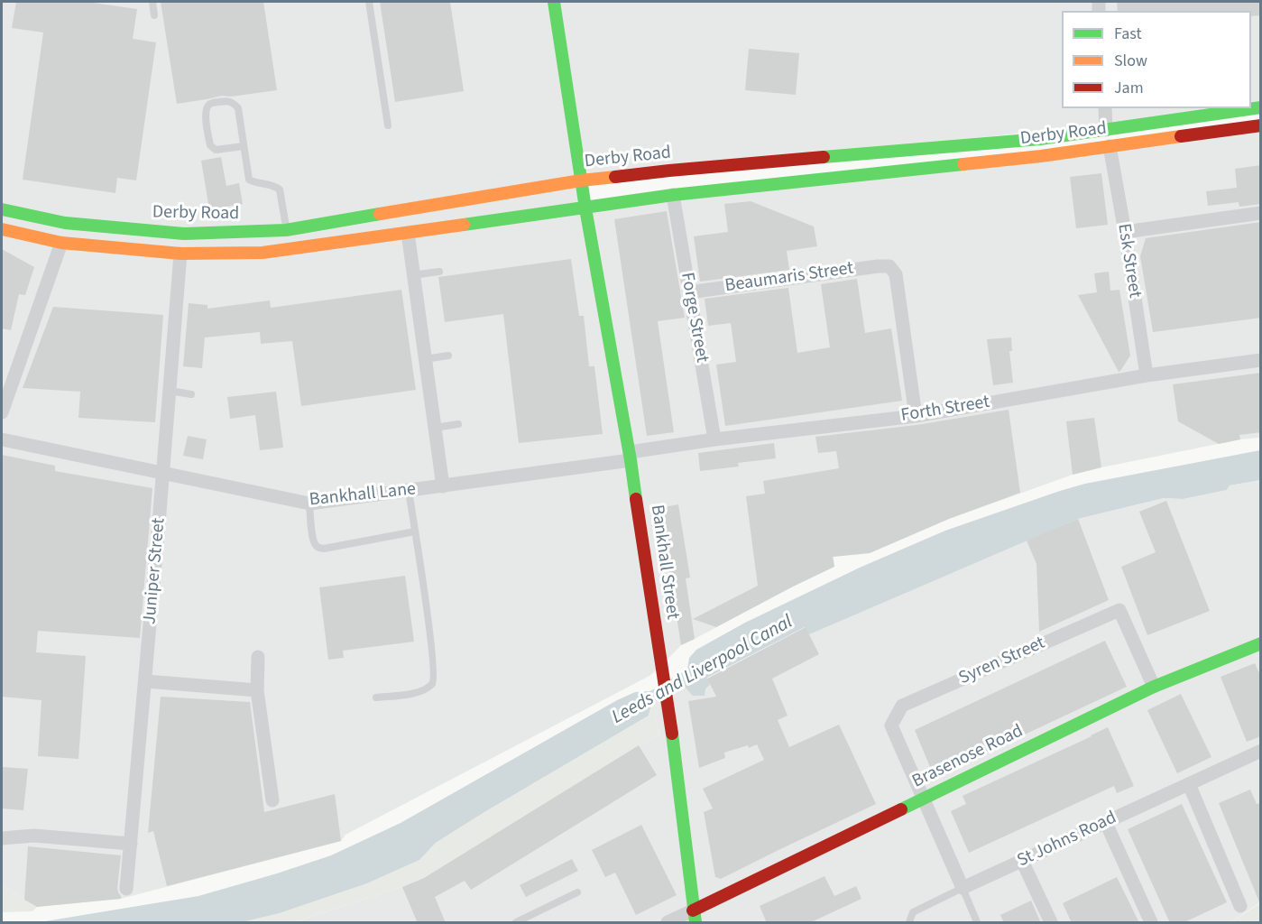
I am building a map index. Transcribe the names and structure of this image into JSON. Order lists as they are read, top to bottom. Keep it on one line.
{"streets":{"main road":["Derby Road","Bankhall Street","Brasenose Road"],"street":["Esk Street","Beaumaris Street","Forge Street","Forth Street","Bankhall Lane","Juniper Street","Syren Street","St Johns Road"]},"crossings":[["Derby Road","Esk Street"],["Derby Road","Forge Street"],["Derby Road","Bankhall Street"],["Derby Road","Juniper Street"],["Esk Street","Forth Street"],["Beaumaris Street","Forge Street"],["Beaumaris Street","Forth Street"],["Forge Street","Forth Street"],["Forth Street","Bankhall Lane"],["Forth Street","Bankhall Street"],["Bankhall Lane","Bankhall Street"],["Bankhall Lane","Juniper Street"],["Bankhall Street","Brasenose Road"],["Syren Street","Brasenose Road"]],"water":["Leeds and Liverpool Canal"],"legend":["Fast","Slow","Jam"]}
